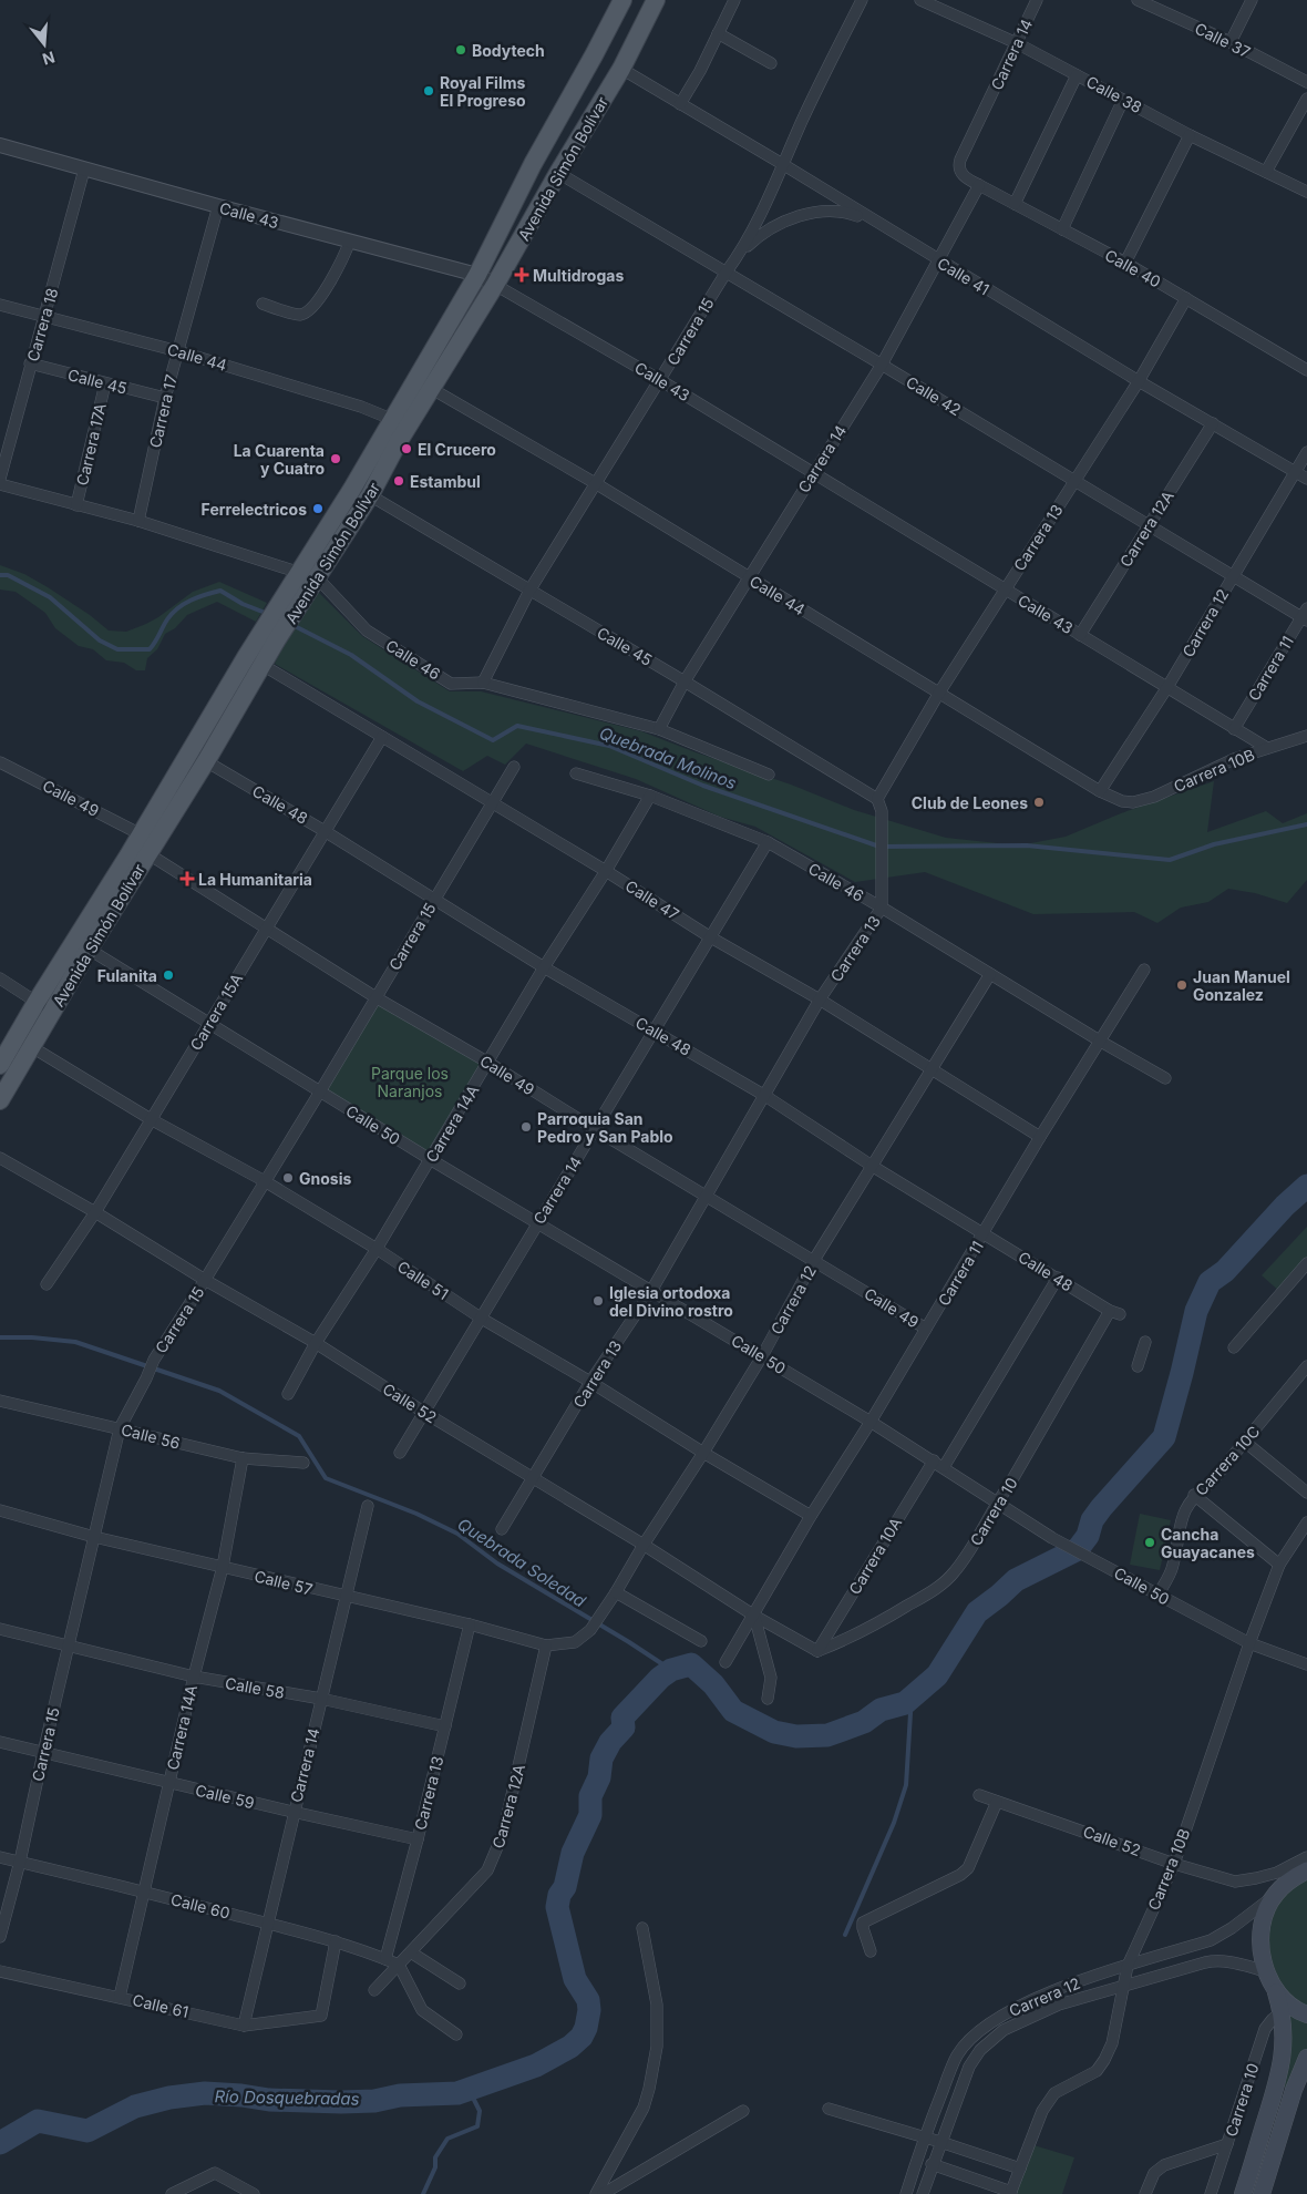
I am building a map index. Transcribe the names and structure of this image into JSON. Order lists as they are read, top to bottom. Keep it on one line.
{"streets":{"main road":["Avenida Simón Bolívar"],"street":["Calle 37","Carrera 14","Calle 38","Calle 43","Calle 40","Calle 41","Carrera 18","Carrera 15","Calle 44","Calle 45","Calle 42","Carrera 17","Carrera 17A","Carrera 12A","Carrera 13","Carrera 12","Calle 46","Carrera 11","Carrera 10B","Calle 49","Calle 48","Calle 47","Carrera 15A","Carrera 14A","Calle 50","Calle 51","Calle 52","Calle 56","Carrera 10C","Carrera 10","Carrera 10A","Calle 57","Calle 58","Calle 59","Calle 60","Calle 61"]},"crossings":[["Carrera 14","Calle 38"],["Carrera 14","Calle 43"],["Carrera 14","Calle 40"],["Carrera 14","Calle 41"],["Carrera 14","Calle 44"],["Carrera 14","Calle 45"],["Carrera 14","Calle 42"],["Carrera 14","Calle 46"],["Carrera 14","Calle 49"],["Carrera 14","Calle 48"],["Carrera 14","Calle 47"],["Carrera 14","Calle 50"],["Carrera 14","Calle 51"],["Carrera 14","Calle 52"],["Carrera 14","Calle 57"],["Carrera 14","Calle 58"],["Carrera 14","Calle 59"],["Carrera 14","Calle 60"],["Carrera 14","Calle 61"],["Avenida Simón Bolívar","Calle 43"],["Avenida Simón Bolívar","Calle 41"],["Avenida Simón Bolívar","Calle 44"],["Avenida Simón Bolívar","Calle 45"],["Avenida Simón Bolívar","Calle 42"],["Avenida Simón Bolívar","Calle 46"],["Avenida Simón Bolívar","Calle 49"],["Avenida Simón Bolívar","Calle 48"],["Avenida Simón Bolívar","Calle 47"],["Avenida Simón Bolívar","Calle 50"],["Avenida Simón Bolívar","Calle 51"],["Calle 43","Carrera 18"],["Calle 43","Carrera 15"],["Calle 43","Carrera 17"],["Calle 43","Carrera 12A"],["Calle 43","Carrera 13"],["Calle 43","Carrera 12"],["Calle 43","Carrera 11"],["Calle 43","Carrera 10B"],["Calle 40","Carrera 13"],["Calle 41","Carrera 15"],["Calle 41","Carrera 12A"],["Calle 41","Carrera 13"],["Calle 41","Carrera 12"],["Carrera 18","Calle 44"],["Carrera 18","Calle 45"],["Carrera 15","Calle 44"],["Carrera 15","Calle 45"],["Carrera 15","Calle 42"],["Carrera 15","Calle 46"],["Carrera 15","Calle 49"],["Carrera 15","Calle 48"],["Carrera 15","Calle 47"],["Carrera 15","Calle 50"],["Carrera 15","Calle 51"],["Carrera 15","Calle 52"],["Carrera 15","Calle 56"],["Carrera 15","Calle 57"],["Carrera 15","Calle 58"],["Carrera 15","Calle 59"],["Carrera 15","Calle 60"],["Calle 44","Carrera 17"],["Calle 44","Carrera 13"],["Calle 44","Carrera 12"],["Calle 44","Carrera 10B"],["Calle 45","Carrera 17"],["Calle 45","Carrera 17A"],["Calle 45","Carrera 13"],["Calle 42","Carrera 12A"],["Calle 42","Carrera 13"],["Calle 42","Carrera 12"],["Calle 42","Carrera 11"],["Carrera 17","Calle 46"],["Carrera 17A","Calle 46"],["Carrera 12A","Calle 57"],["Carrera 12A","Calle 60"],["Carrera 13","Calle 46"],["Carrera 13","Calle 49"],["Carrera 13","Calle 48"],["Carrera 13","Calle 47"],["Carrera 13","Calle 50"],["Carrera 13","Calle 51"],["Carrera 13","Calle 52"],["Carrera 13","Calle 57"],["Carrera 13","Calle 58"],["Carrera 13","Calle 59"],["Carrera 13","Calle 60"],["Carrera 12","Calle 46"],["Carrera 12","Carrera 10B"],["Carrera 12","Calle 49"],["Carrera 12","Calle 48"],["Carrera 12","Calle 47"],["Carrera 12","Calle 50"],["Carrera 12","Calle 51"],["Carrera 12","Calle 52"],["Carrera 12","Calle 57"],["Calle 46","Carrera 11"],["Calle 46","Carrera 14A"],["Carrera 11","Calle 49"],["Carrera 11","Calle 48"],["Carrera 11","Calle 47"],["Carrera 11","Calle 50"],["Carrera 11","Calle 51"],["Carrera 11","Calle 52"],["Carrera 10B","Calle 50"],["Carrera 10B","Calle 52"],["Calle 49","Carrera 15A"],["Calle 49","Carrera 14A"],["Calle 48","Carrera 15A"],["Calle 48","Carrera 14A"],["Calle 48","Carrera 10"],["Calle 48","Carrera 10A"],["Calle 47","Carrera 15A"],["Calle 47","Carrera 14A"],["Carrera 15A","Calle 50"],["Carrera 15A","Calle 51"],["Carrera 15A","Calle 52"],["Carrera 14A","Calle 50"],["Carrera 14A","Calle 51"],["Carrera 14A","Calle 52"],["Carrera 14A","Calle 56"],["Carrera 14A","Calle 57"],["Carrera 14A","Calle 58"],["Carrera 14A","Calle 59"],["Carrera 14A","Calle 60"],["Carrera 14A","Calle 61"],["Calle 50","Carrera 10C"],["Calle 50","Carrera 10"],["Calle 50","Carrera 10A"],["Calle 52","Carrera 10"],["Calle 52","Carrera 10A"],["Carrera 10","Carrera 10A"],["Calle 60","Calle 61"]],"water":["Quebrada Molinos","Quebrada Soledad","Río Dosquebradas"],"parks":["Parque los Naranjos"],"places":{"other":["Bodytech","Royal Films El Progreso","El Crucero","La Cuarenta y Cuatro","Estambul","Ferrelectricos","Club de Leones","Fulanita","Juan Manuel Gonzalez","Parroquia San Pedro y San Pablo","Gnosis","Iglesia ortodoxa del Divino rostro","Cancha Guayacanes"],"health":["Multidrogas","La Humanitaria"]},"north":"bottom"}
